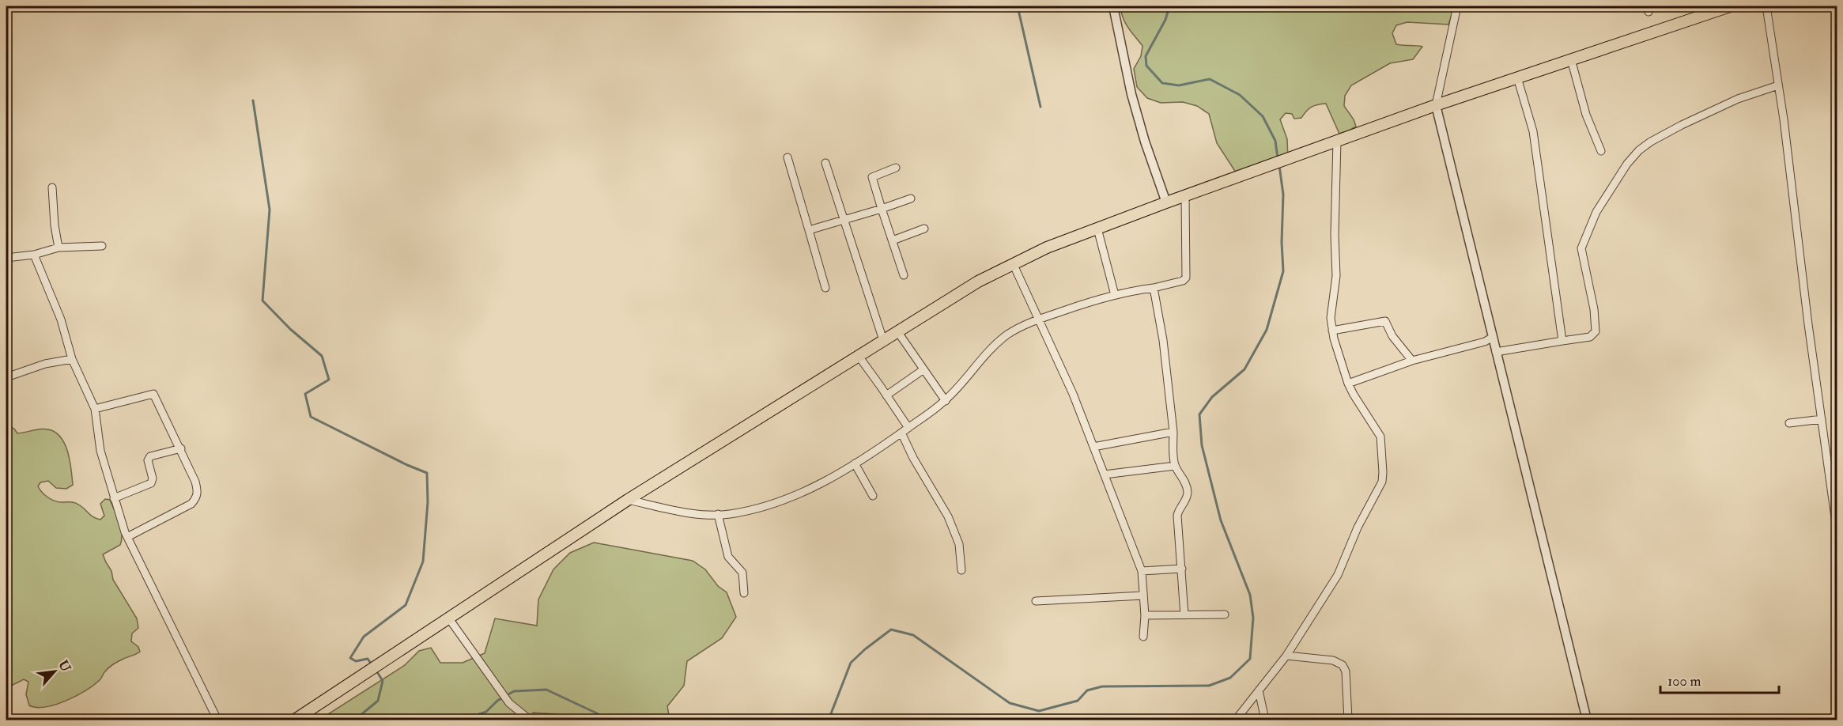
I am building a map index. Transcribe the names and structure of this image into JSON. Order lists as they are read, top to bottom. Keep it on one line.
{"scale_bar":"100 m","north":"top right"}
